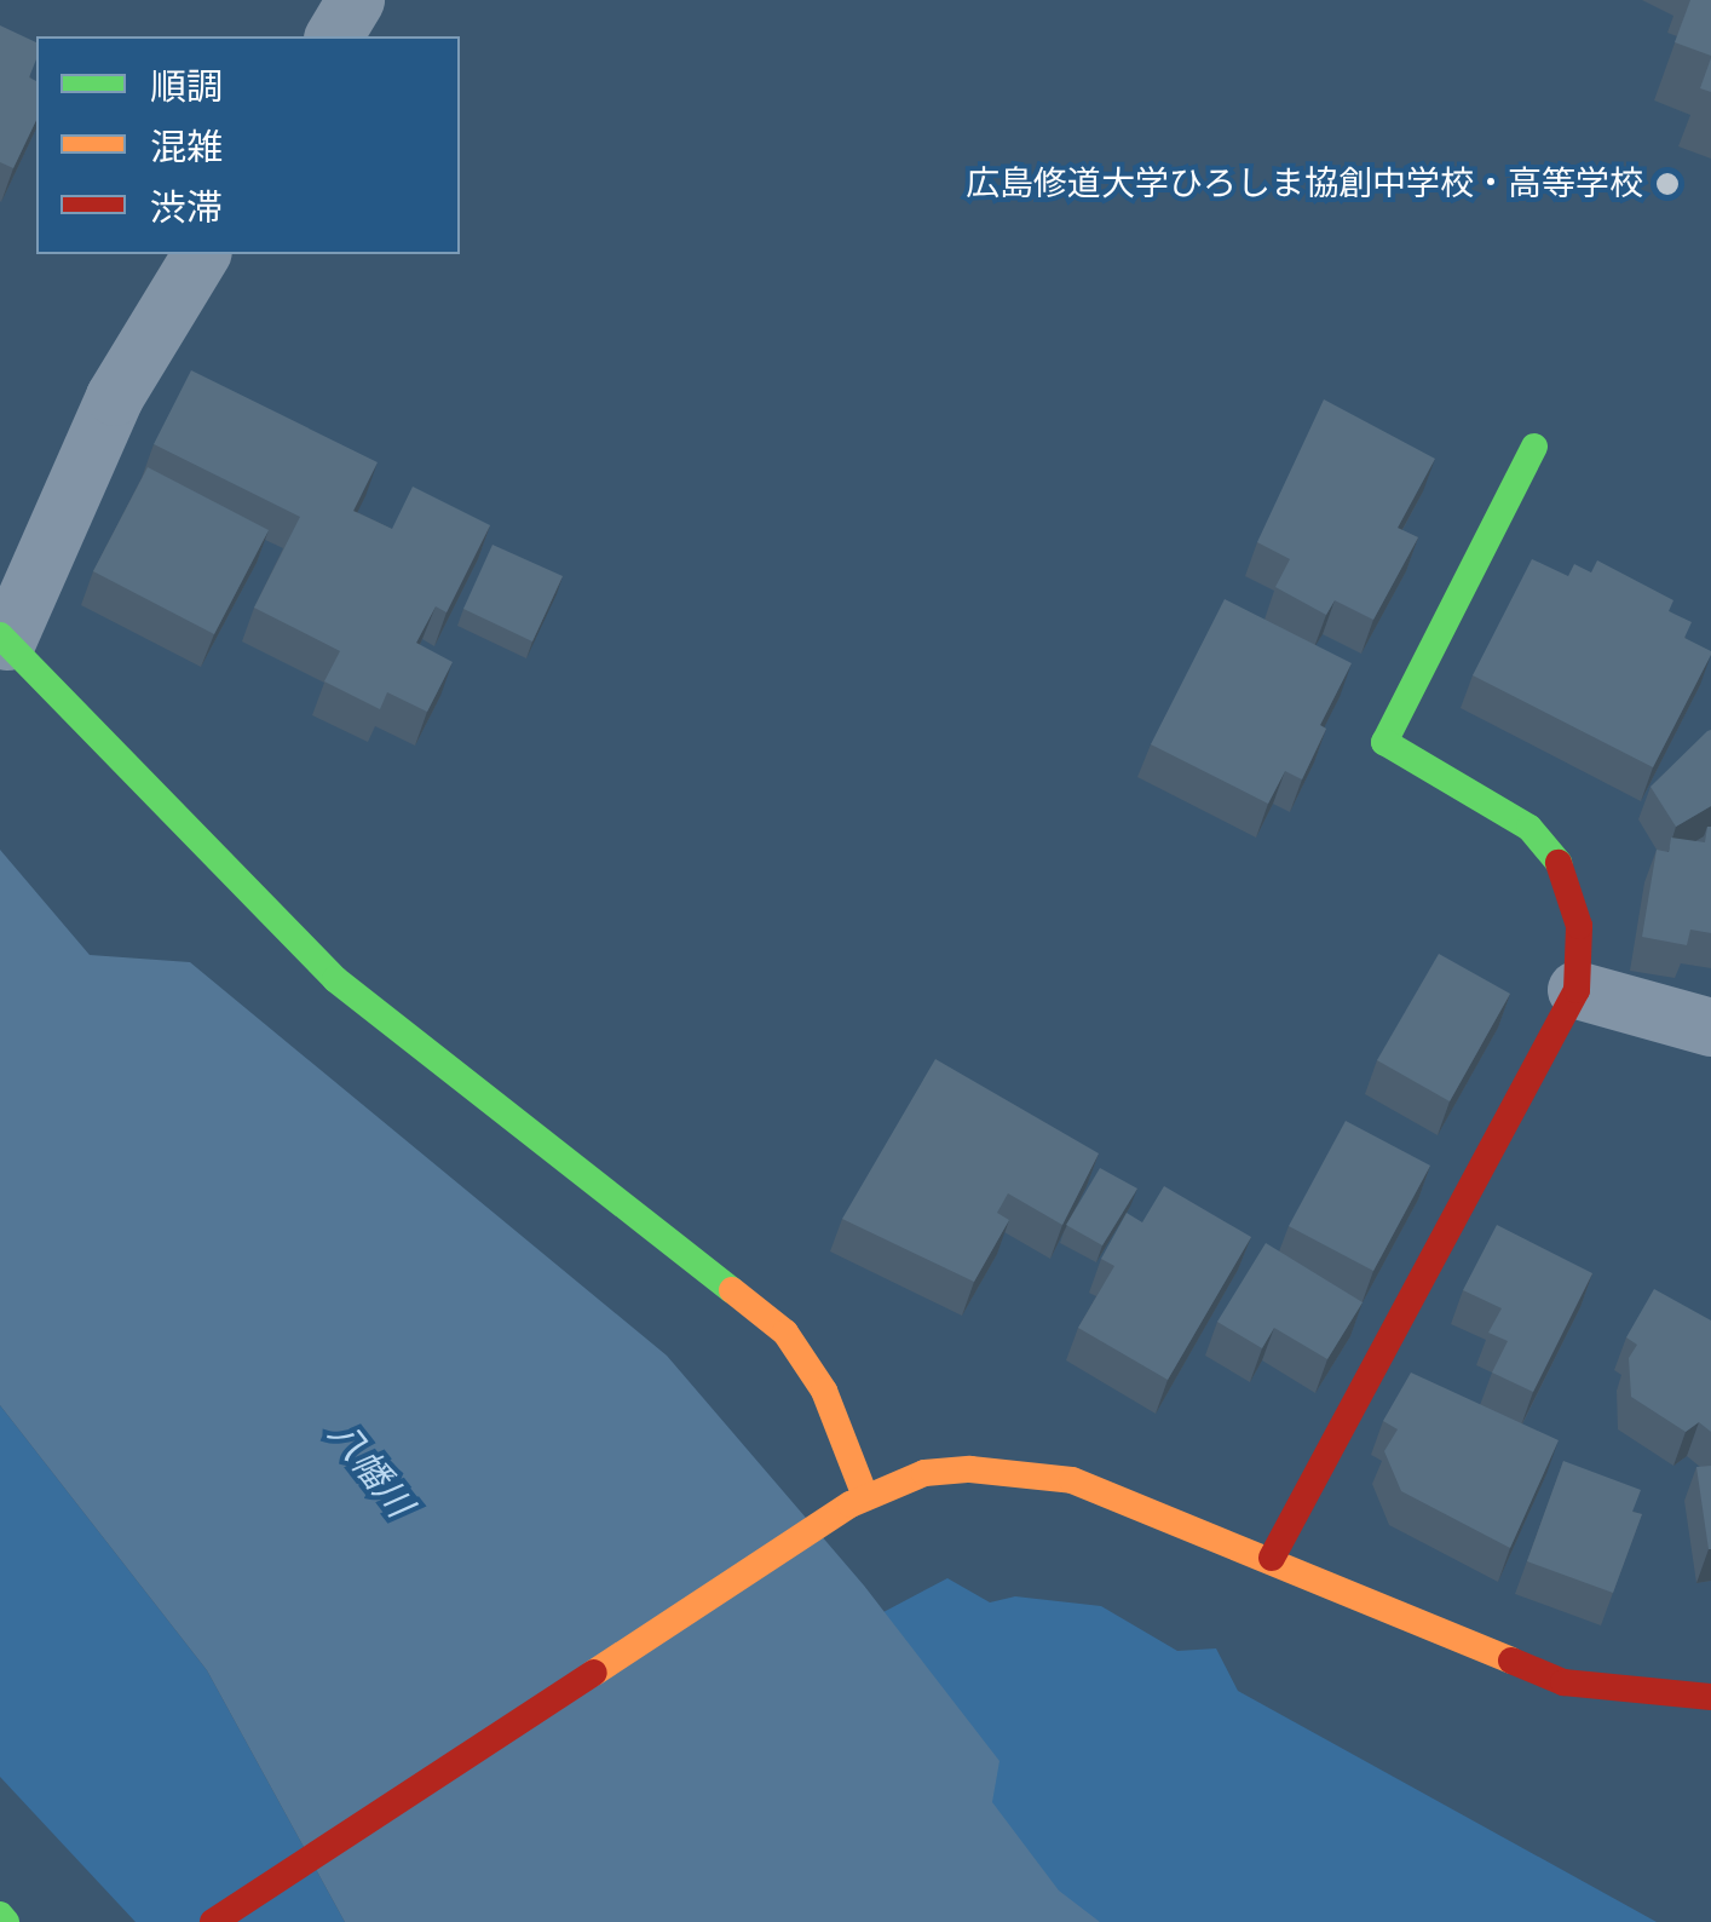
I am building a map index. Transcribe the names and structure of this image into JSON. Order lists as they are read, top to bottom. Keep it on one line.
{"water":["八幡川"],"places":["広島修道大学ひろしま協創中学校・高等学校"],"legend":["順調","混雑","渋滞"]}
